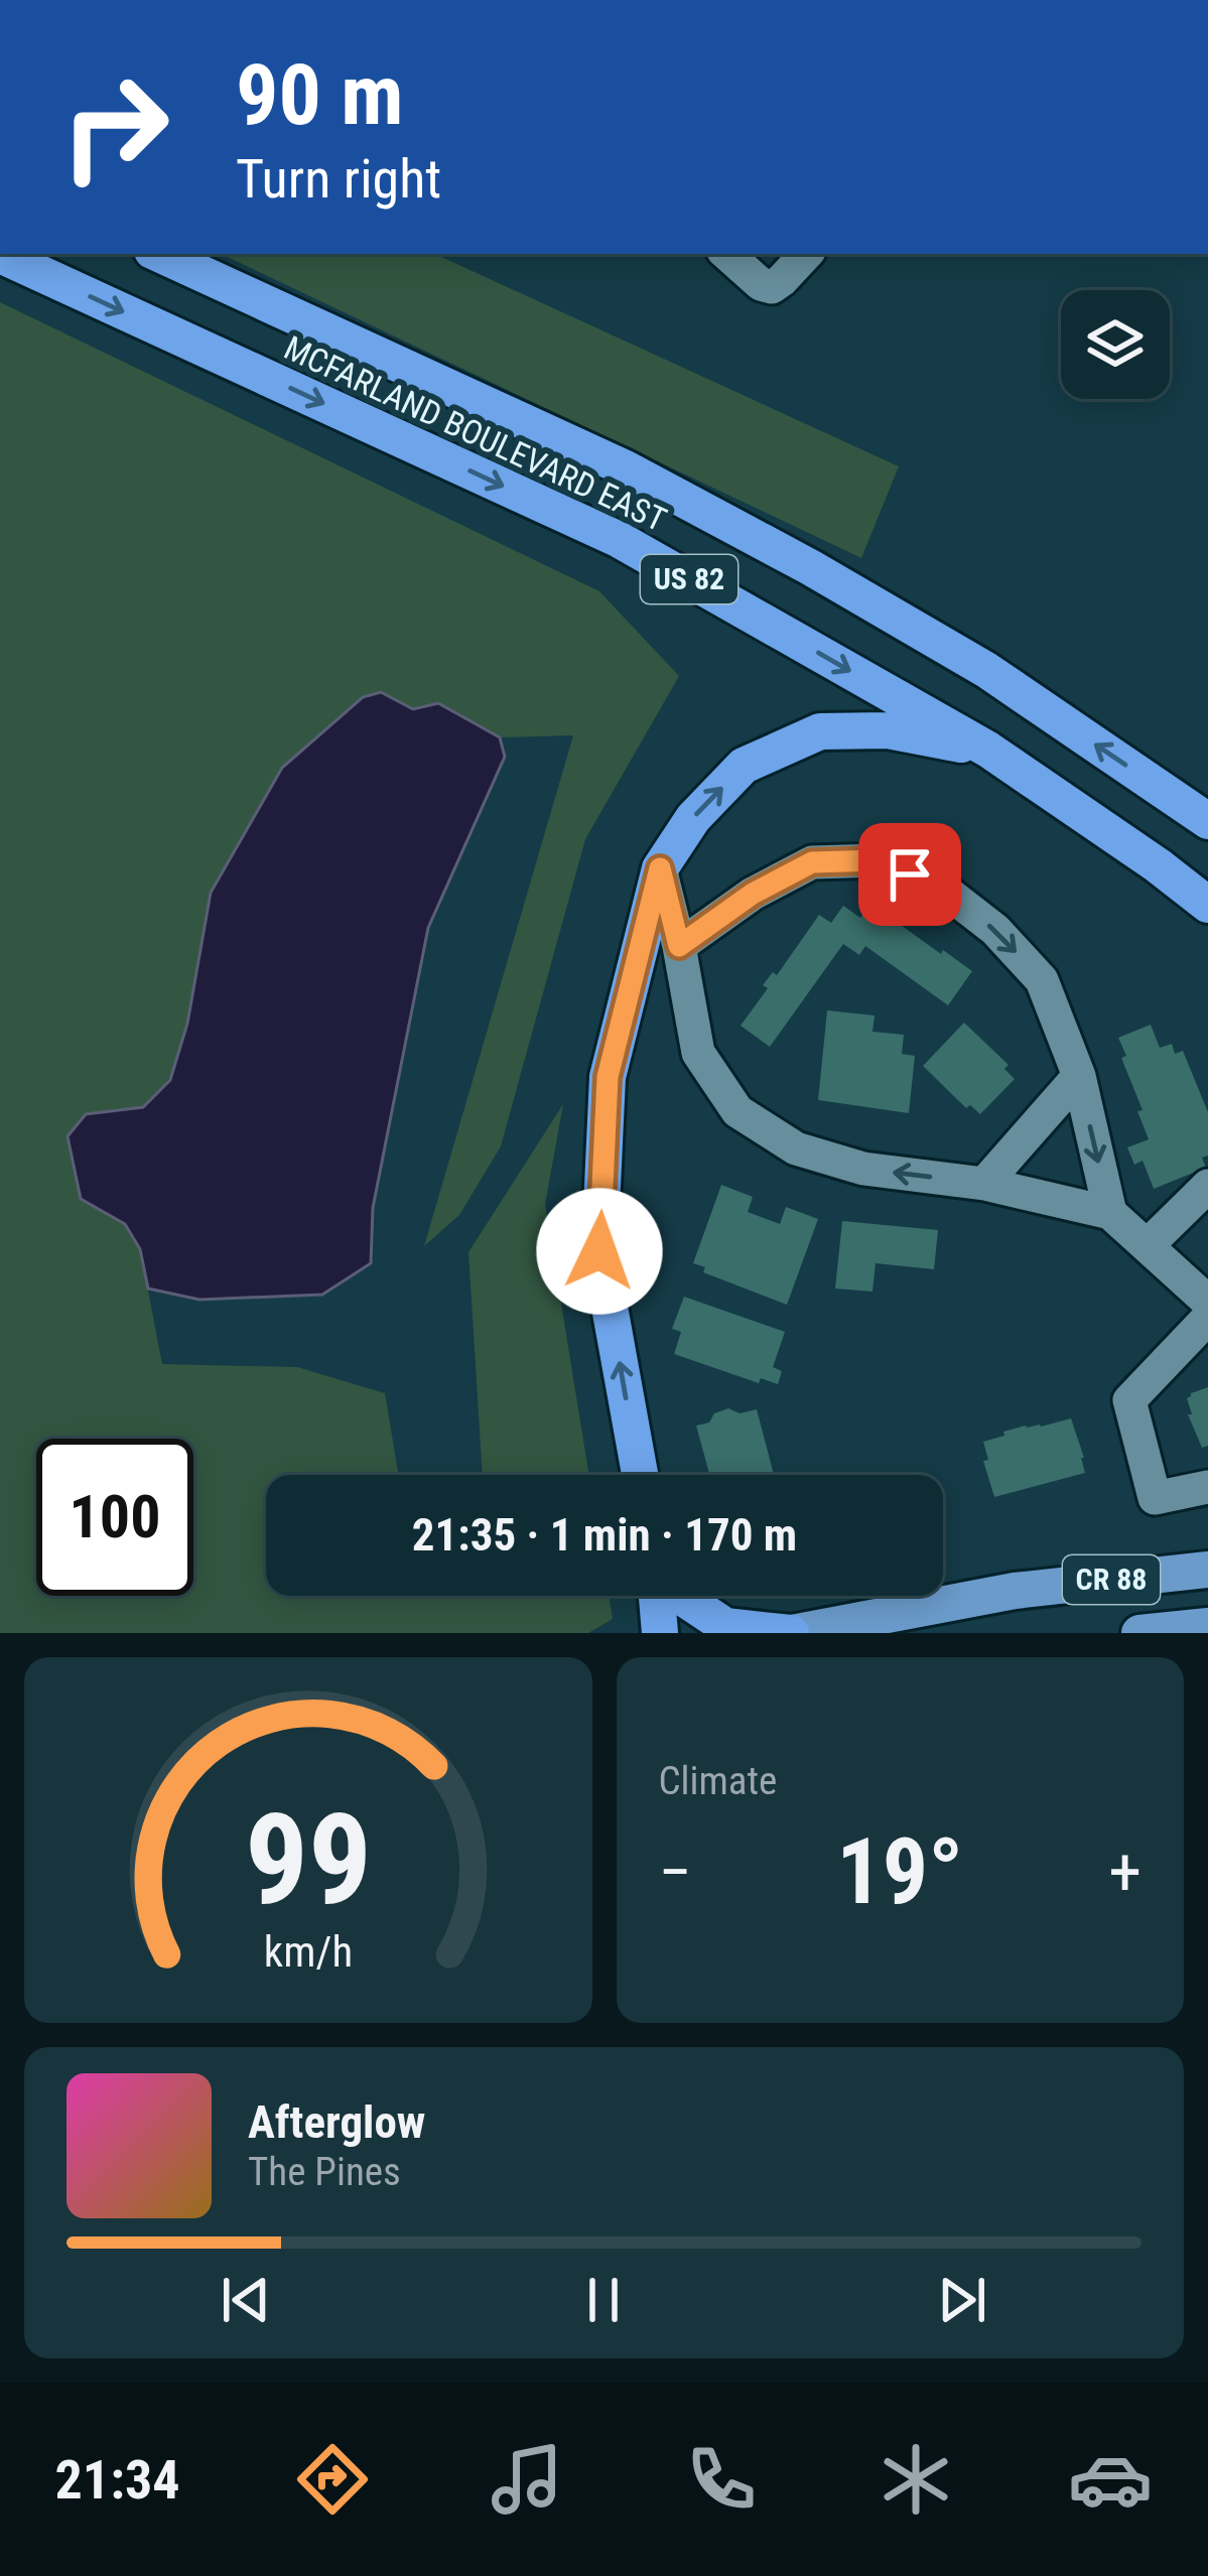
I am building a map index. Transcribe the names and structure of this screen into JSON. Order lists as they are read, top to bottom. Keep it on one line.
{"streets":{"highway":["MCFARLAND BOULEVARD EAST","US 82"],"main road":["CR 88"]},"page":{"turn":["90 m","Turn right"],"limit":"100","trip":"21:35 · 1 min · 170 m","tile":"Climate","heat":["−","19°","+"],"song":["Afterglow","The Pines"],"tabs":"21:34","gauge":["99","km/h"]}}
